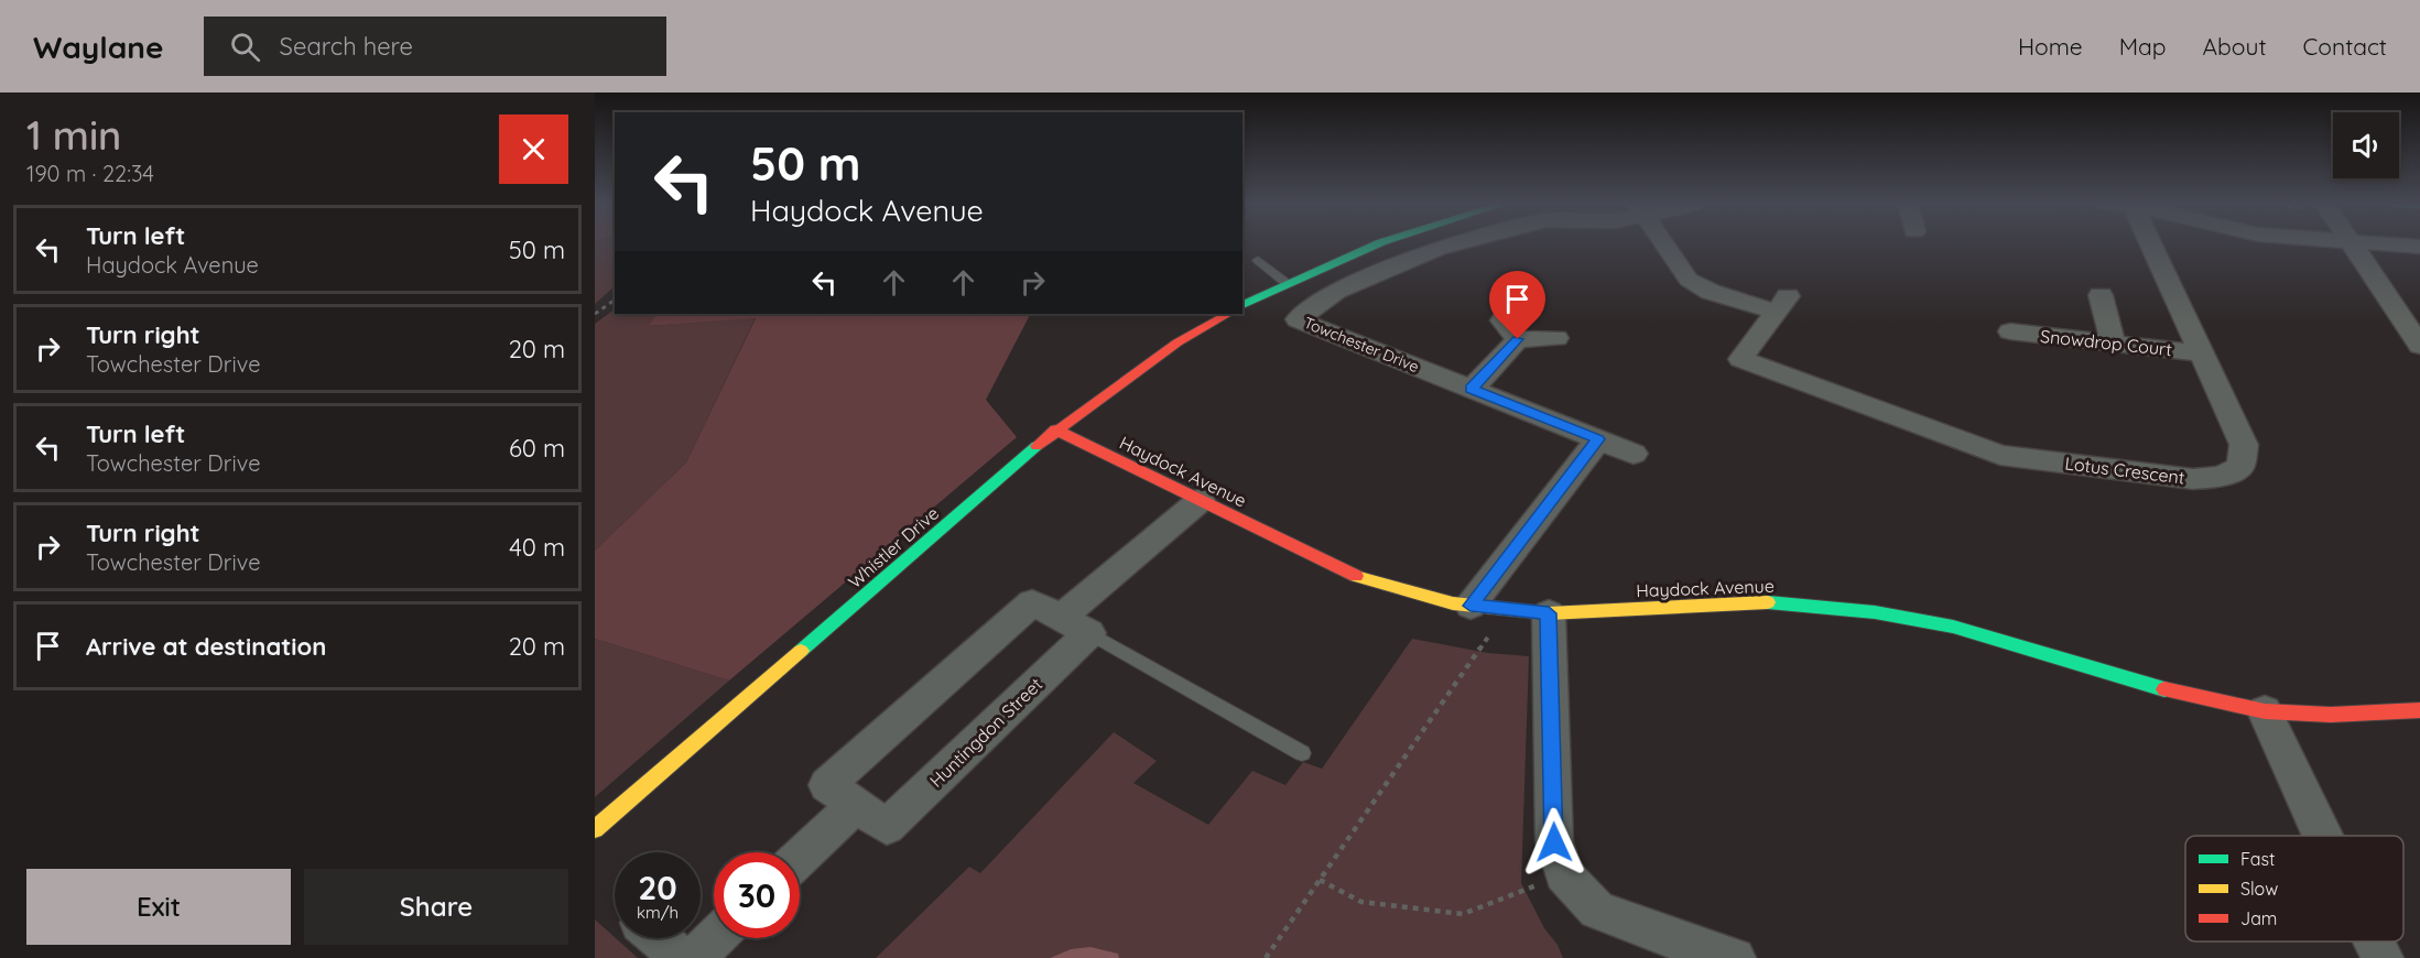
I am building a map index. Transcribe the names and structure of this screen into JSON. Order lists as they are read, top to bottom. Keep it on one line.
{"streets":{"street":["Snowdrop Court","Towchester Drive","Lotus Crescent","Haydock Avenue","Whistler Drive","Huntingdon Street"]},"crossings":[["Snowdrop Court","Lotus Crescent"],["Haydock Avenue","Whistler Drive"],["Haydock Avenue","Huntingdon Street"]],"legend":["Fast","Slow","Jam"],"page":{"header":"Waylane","search":"Search here","nav":["Home","Map","About","Contact"],"heading":["1 min","190 m · 22:34"],"turn":["50 m","Haydock Avenue"],"list":[{"name":"Turn left","note":"Haydock Avenue","value":"50 m"},{"name":"Turn right","note":"Towchester Drive","value":"20 m"},{"name":"Turn left","note":"Towchester Drive","value":"60 m"},{"name":"Turn right","note":"Towchester Drive","value":"40 m"},{"name":"Arrive at destination","value":"20 m"}],"speed":"20 km/h","limit":"30","buttons":["Exit","Share"]}}
